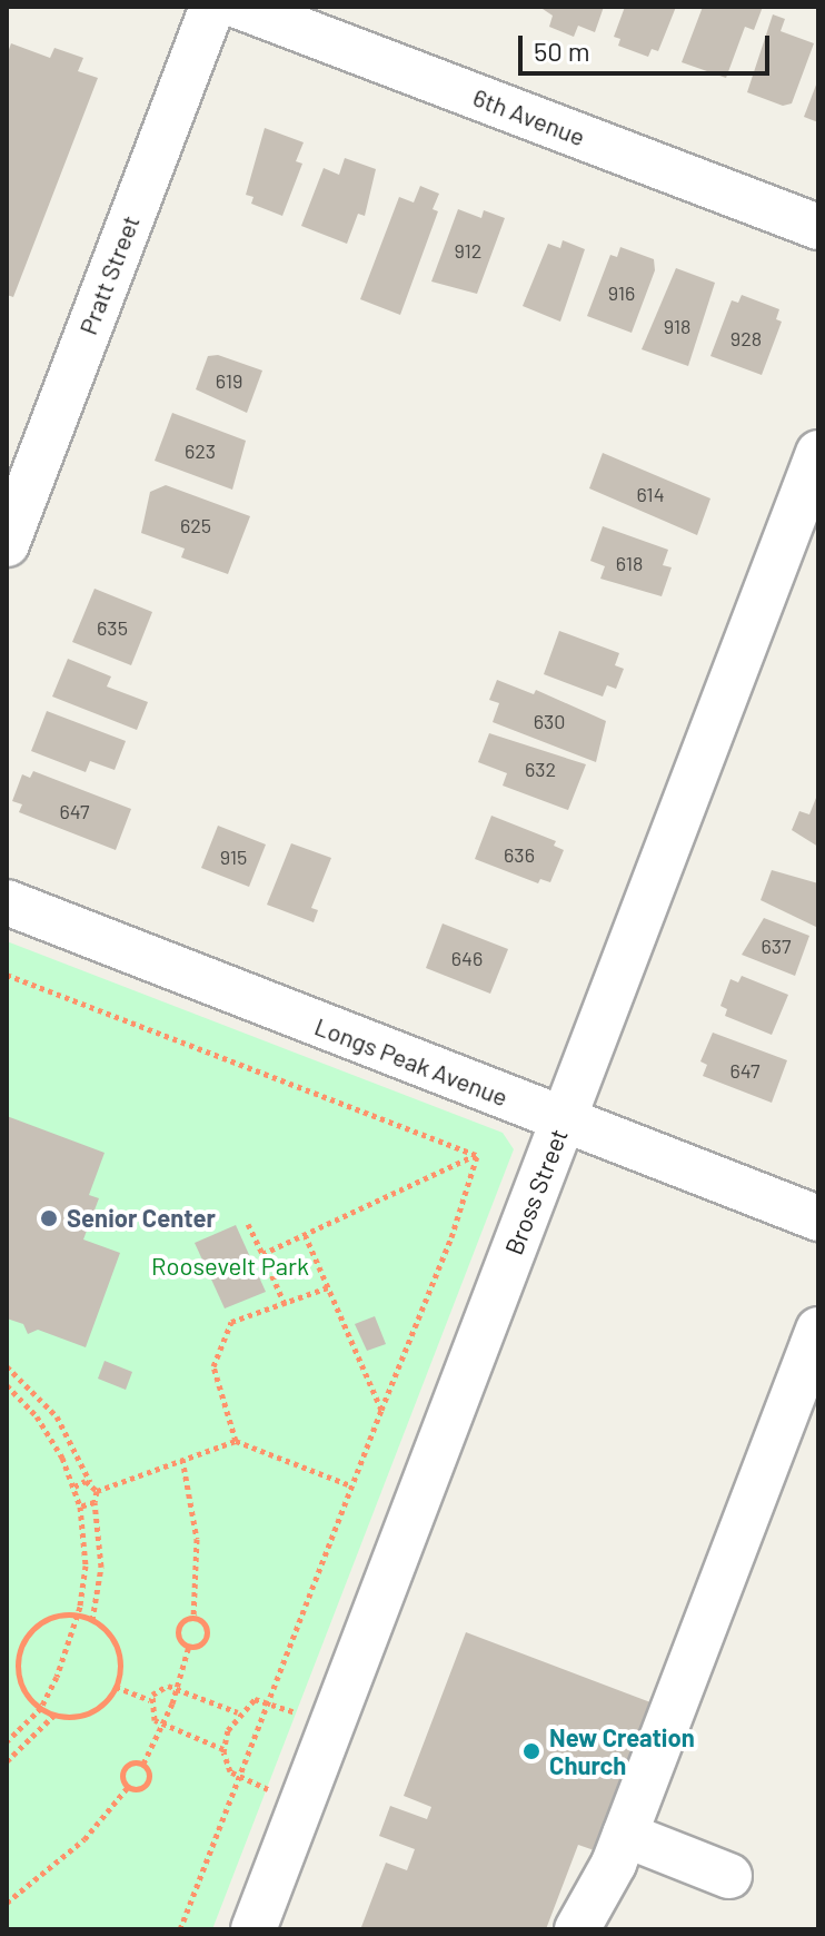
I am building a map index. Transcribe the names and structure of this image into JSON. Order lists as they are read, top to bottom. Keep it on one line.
{"streets":{"street":["6th Avenue","Pratt Street","Longs Peak Avenue","Bross Street"]},"crossings":[["Longs Peak Avenue","Bross Street"]],"parks":["Roosevelt Park"],"places":["Senior Center","New Creation Church"],"house_numbers":["912","916","918","928","619","623","614","625","618","635","630","632","647","636","915","637","646","647"],"scale_bar":"50 m"}
